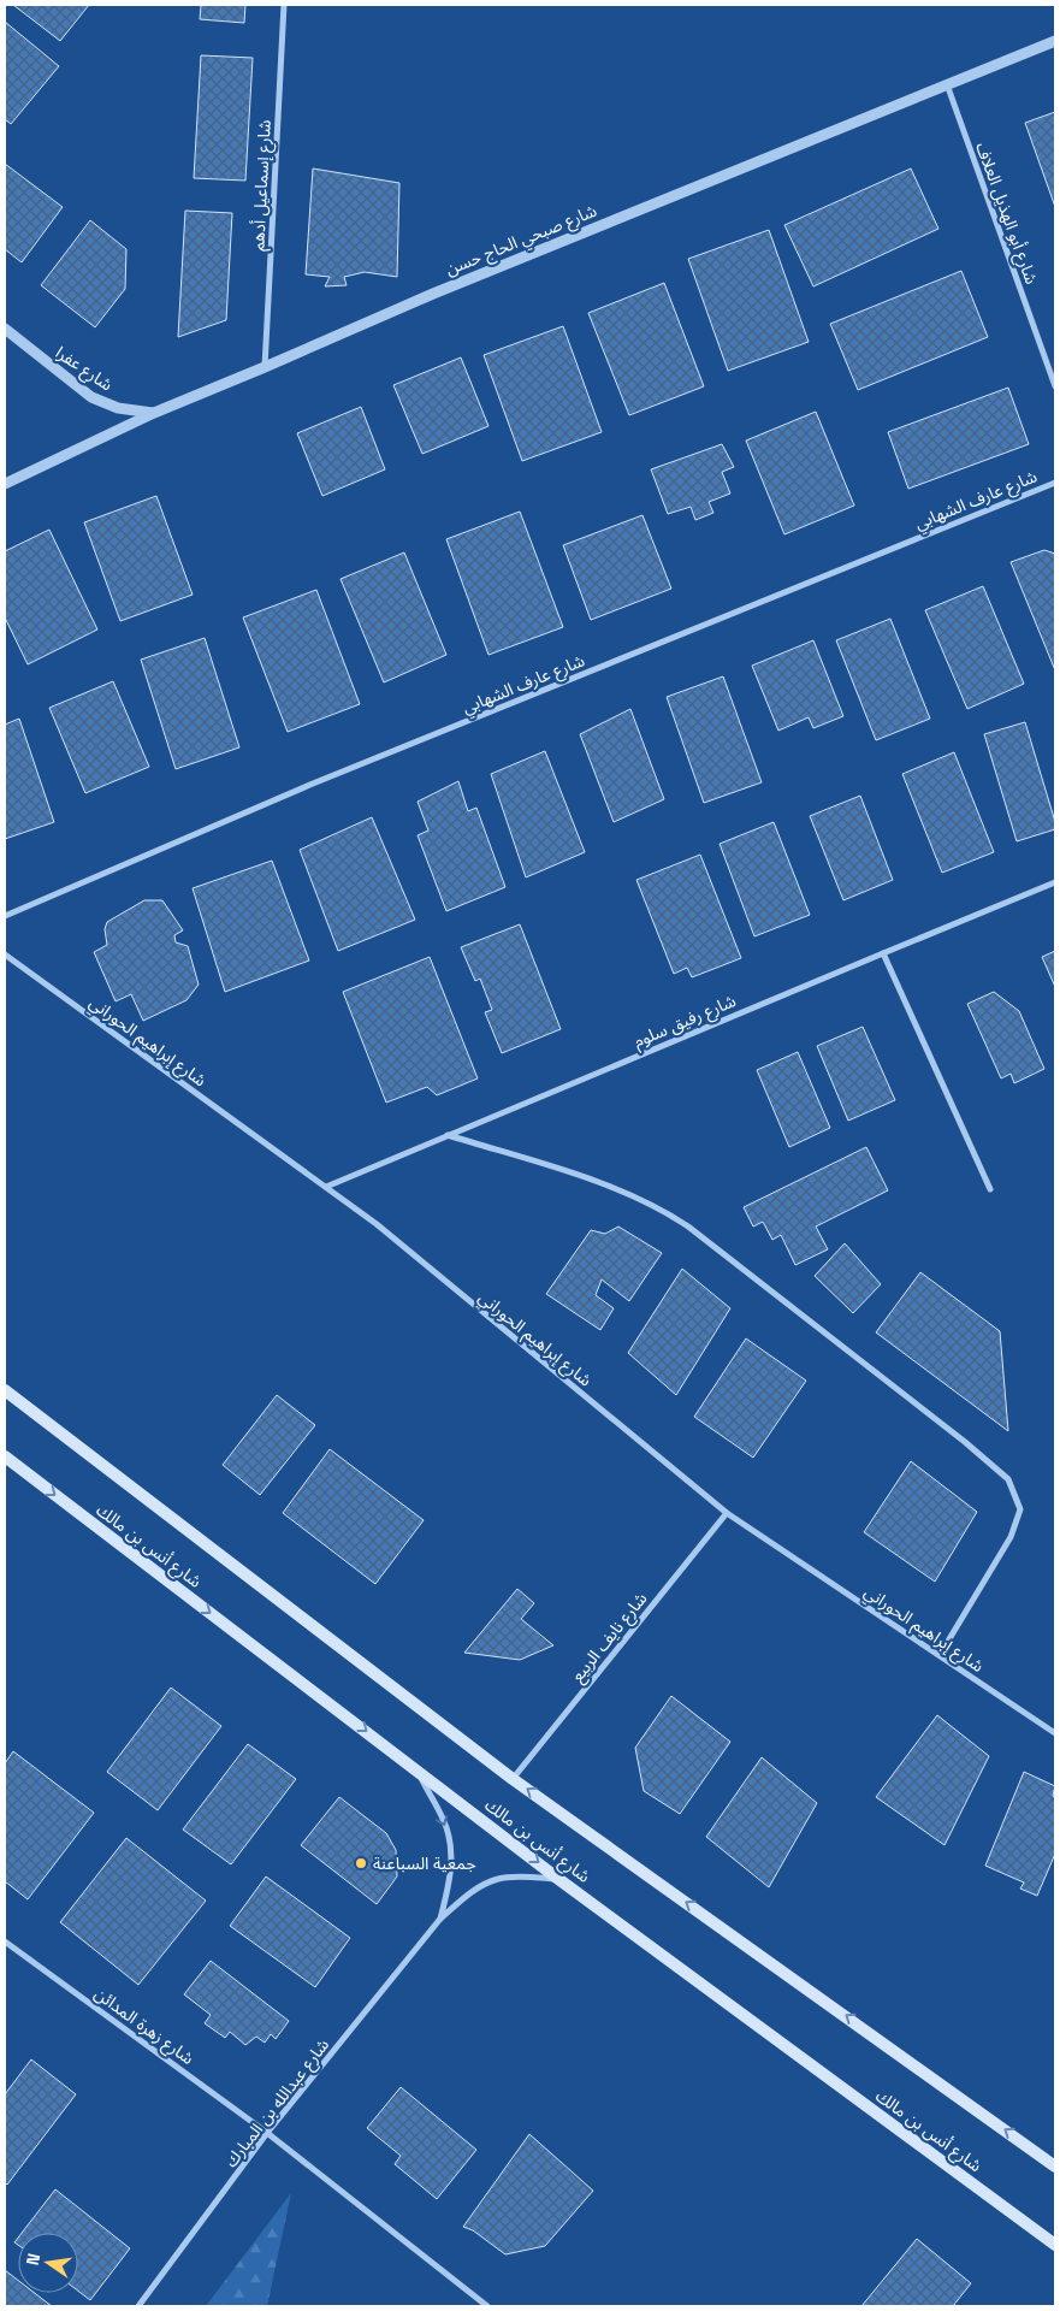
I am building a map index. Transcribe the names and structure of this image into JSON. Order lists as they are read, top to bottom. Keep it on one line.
{"streets":{"main road":["شارع أنس بن مالك"],"street":["شارع إسماعيل أدهم","شارع أبو الهذيل العلاف","شارع صبحي الحاج حسن","شارع عفرا","شارع عارف الشهابي","شارع رفيق سلوم","شارع إبراهيم الحوراني","شارع نايف الربيع","شارع زهرة المدائن","شارع عبدالله بن المبارك"]},"crossings":[["شارع إسماعيل أدهم","شارع صبحي الحاج حسن"],["شارع أبو الهذيل العلاف","شارع صبحي الحاج حسن"],["شارع صبحي الحاج حسن","شارع عفرا"],["شارع رفيق سلوم","شارع إبراهيم الحوراني"],["شارع إبراهيم الحوراني","شارع نايف الربيع"],["شارع أنس بن مالك","شارع نايف الربيع"],["شارع أنس بن مالك","شارع عبدالله بن المبارك"],["شارع زهرة المدائن","شارع عبدالله بن المبارك"]],"places":["جمعية السباعنة"],"north":"left"}
